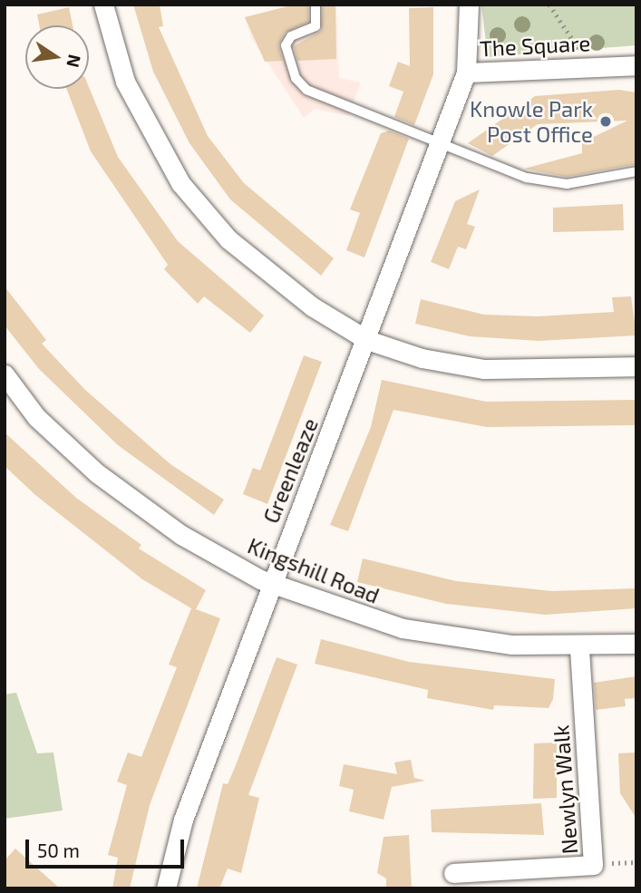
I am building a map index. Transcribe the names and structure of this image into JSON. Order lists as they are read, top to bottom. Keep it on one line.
{"streets":{"street":["The Square","Greenleaze","Kingshill Road","Newlyn Walk"]},"crossings":[["The Square","Greenleaze"],["Greenleaze","Kingshill Road"],["Kingshill Road","Newlyn Walk"]],"places":["Knowle Park Post Office"],"scale_bar":"50 m","north":"right"}
